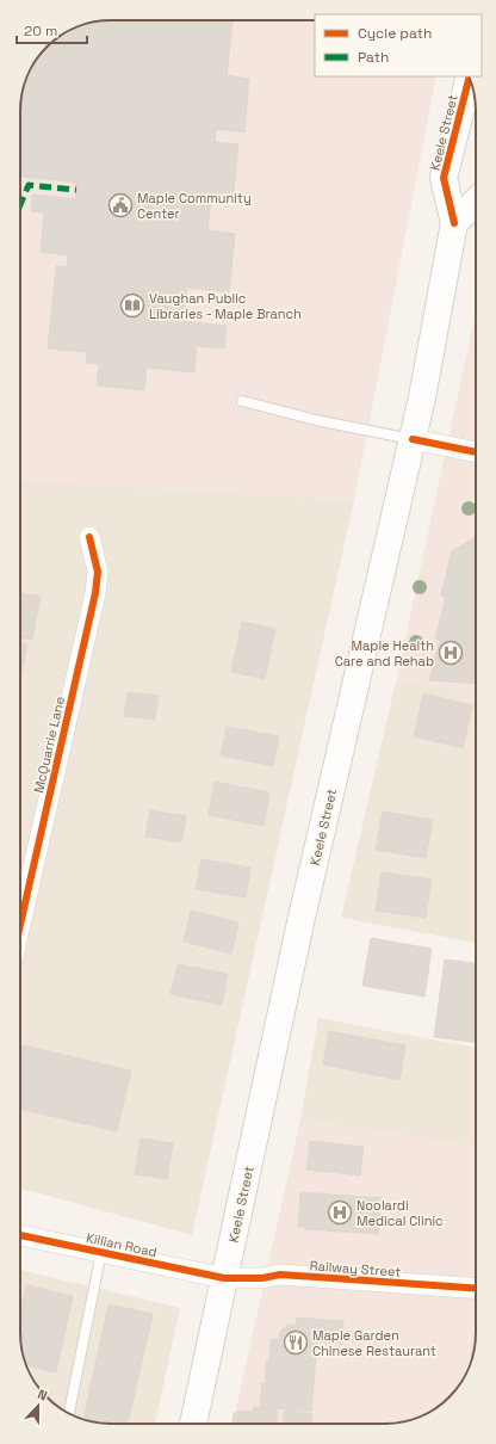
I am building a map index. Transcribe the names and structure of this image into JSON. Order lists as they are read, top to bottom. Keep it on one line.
{"streets":{"main road":["Keele Street"],"street":["McQuarrie Lane","Killian Road","Railway Street"]},"crossings":[["Keele Street","Killian Road"],["Keele Street","Railway Street"],["Killian Road","Railway Street"]],"places":{"public building":["Maple Community Center"],"library":["Vaughan Public Libraries - Maple Branch"],"hospital":["Maple Health Care and Rehab","Noolardi Medical Clinic"],"restaurant":["Maple Garden Chinese Restaurant"]},"legend":["Cycle path","Path"],"scale_bar":"20 m","north":"top"}
